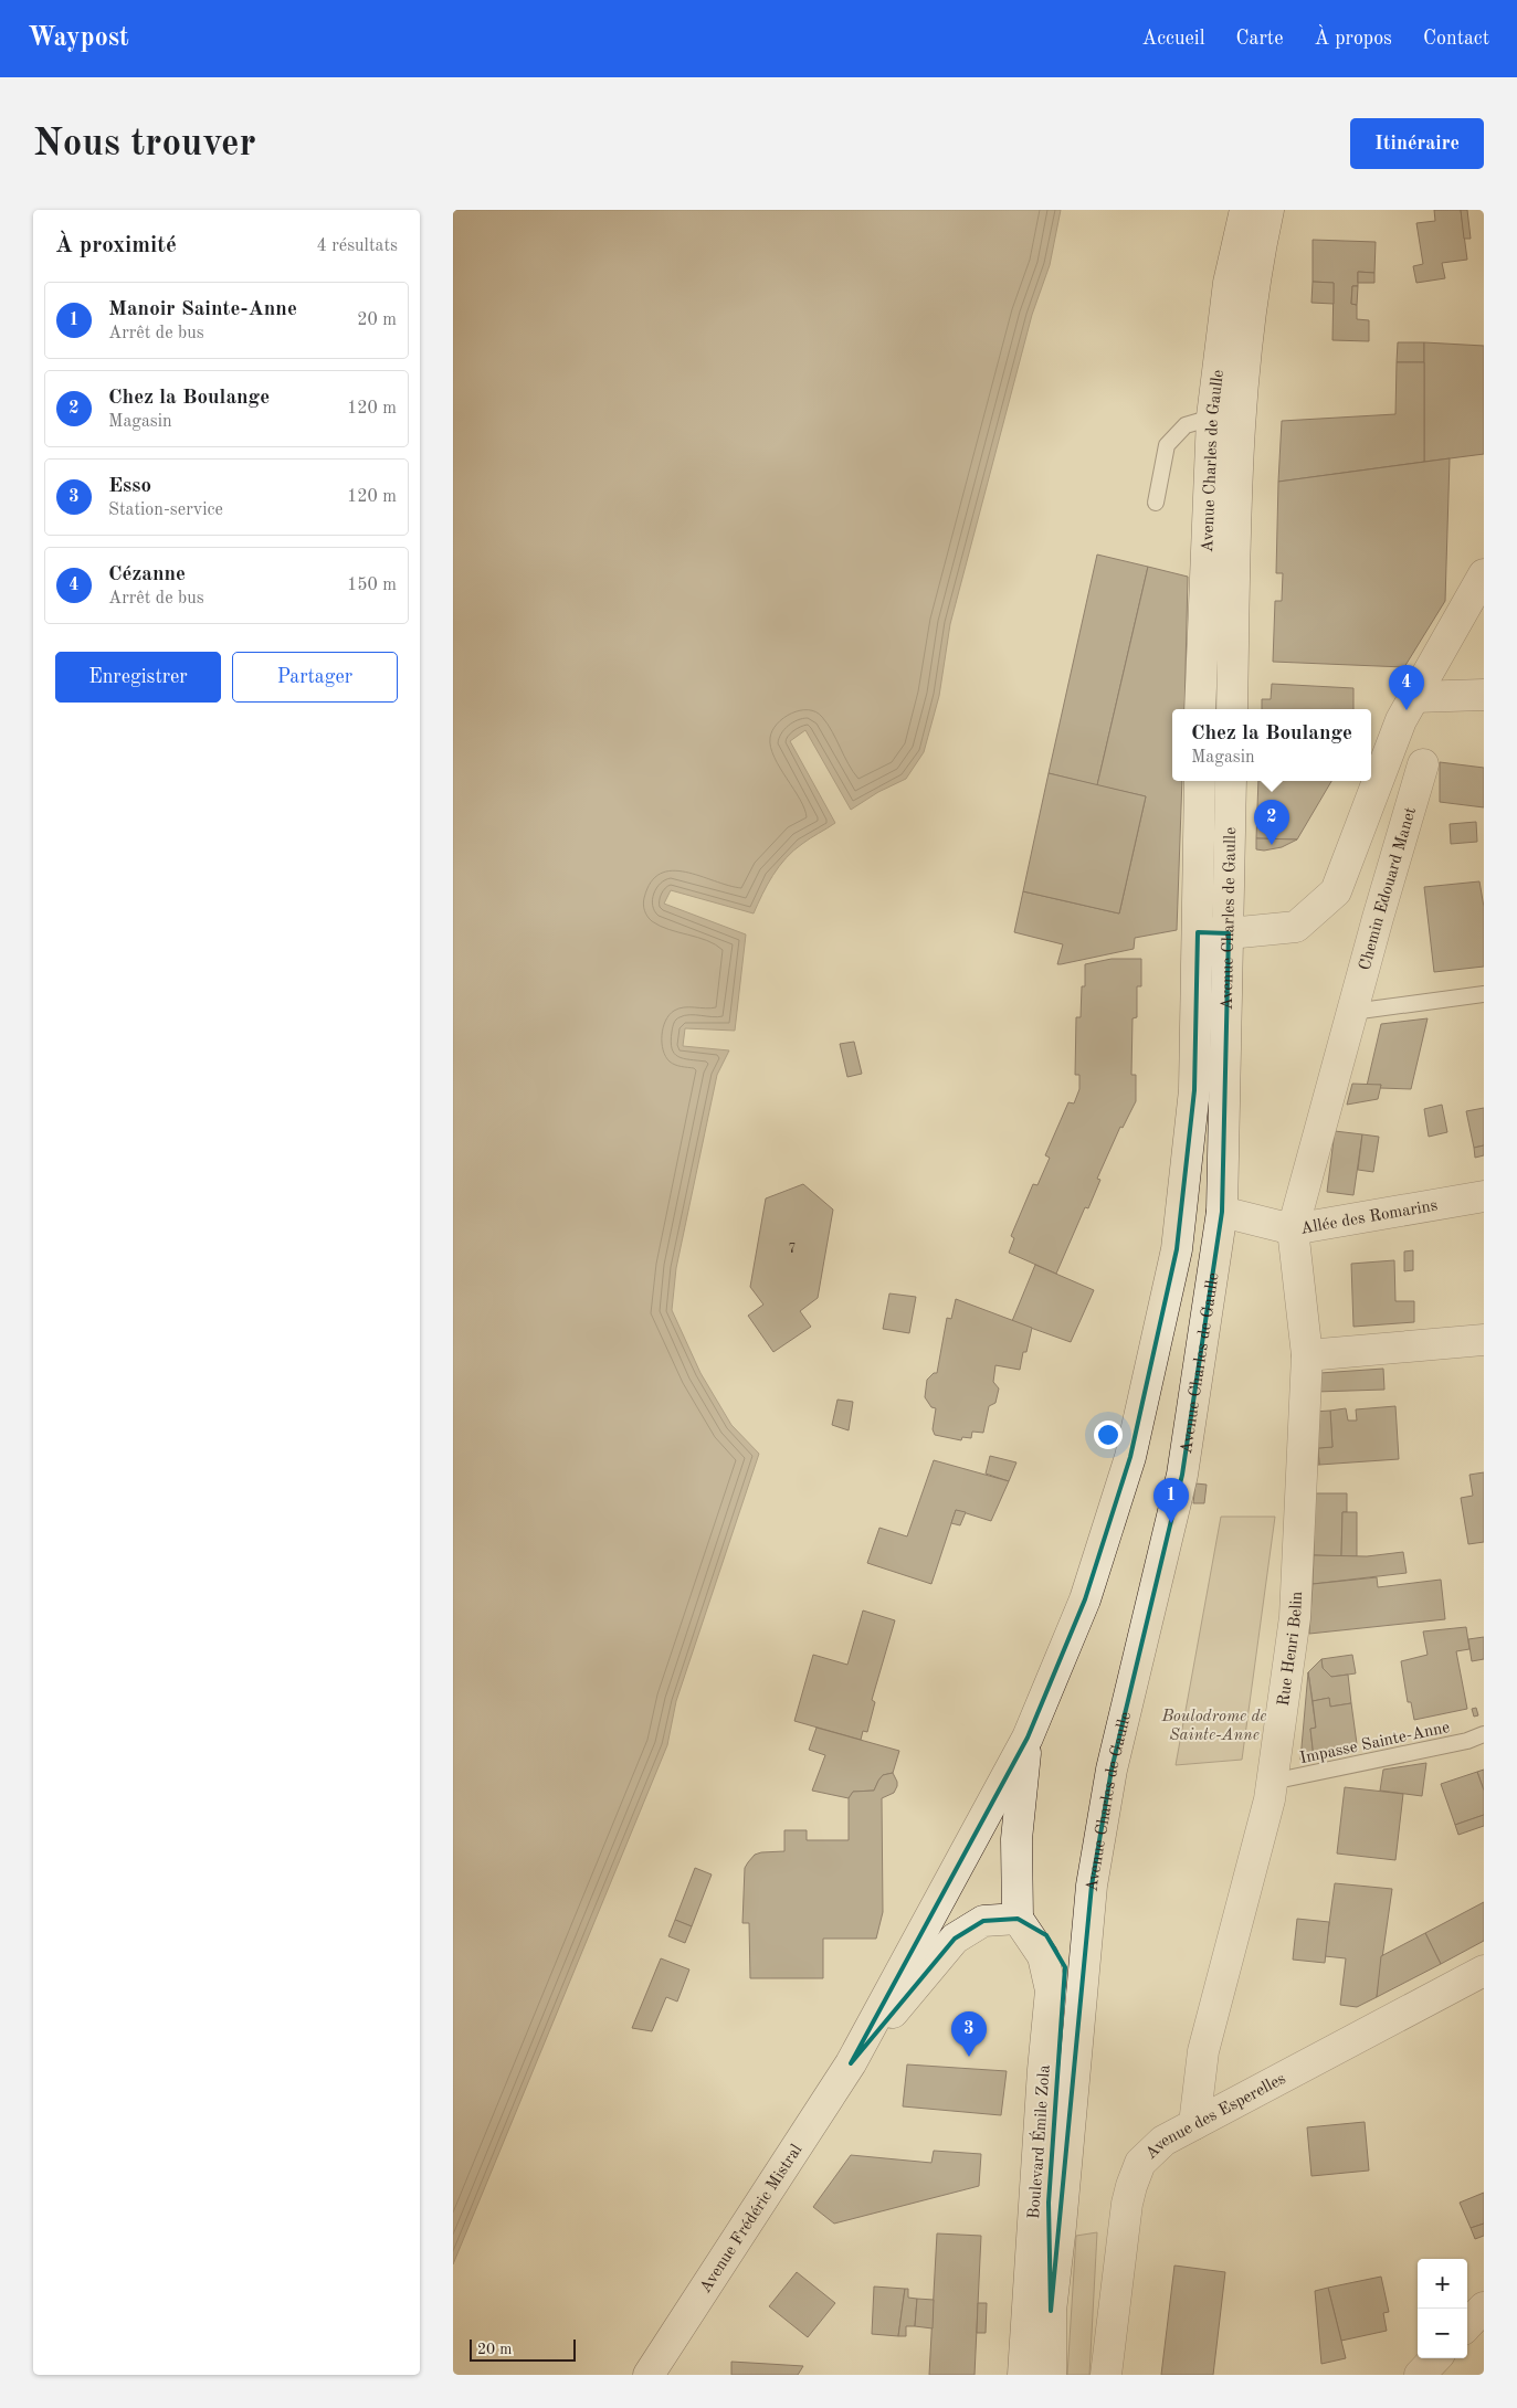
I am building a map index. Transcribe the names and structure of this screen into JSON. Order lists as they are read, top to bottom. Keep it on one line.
{"streets":{"main road":["Avenue Charles de Gaulle","Chemin Edouard Manet","Allée des Romarins","Rue Henri Belin","Avenue des Esperelles","Boulevard Émile Zola","Avenue Frédéric Mistral"],"lane":["Impasse Sainte-Anne"]},"crossings":[["Avenue Charles de Gaulle","Allée des Romarins"],["Avenue Charles de Gaulle","Boulevard Émile Zola"],["Avenue Charles de Gaulle","Avenue Frédéric Mistral"],["Chemin Edouard Manet","Allée des Romarins"],["Chemin Edouard Manet","Rue Henri Belin"],["Allée des Romarins","Rue Henri Belin"],["Rue Henri Belin","Impasse Sainte-Anne"],["Rue Henri Belin","Avenue des Esperelles"],["Boulevard Émile Zola","Avenue Frédéric Mistral"]],"parks":["Boulodrome de Sainte-Anne"],"house_numbers":["7"],"scale_bar":"20 m","page":{"header":"Waypost","nav":["Accueil","Carte","À propos","Contact"],"buttons":["Itinéraire",["Enregistrer","Partager"]],"title":"Nous trouver","heading":["À proximité","4 résultats"],"list":[{"mark":"1","name":"Manoir Sainte-Anne","note":"Arrêt de bus","value":"20 m"},{"mark":"2","name":"Chez la Boulange","note":"Magasin","value":"120 m"},{"mark":"3","name":"Esso","note":"Station-service","value":"120 m"},{"mark":"4","name":"Cézanne","note":"Arrêt de bus","value":"150 m"}],"pins":["4","2","1","3"],"popup":["Chez la Boulange","Magasin"],"map_buttons":["+","−"],"scale":"20 m"}}
